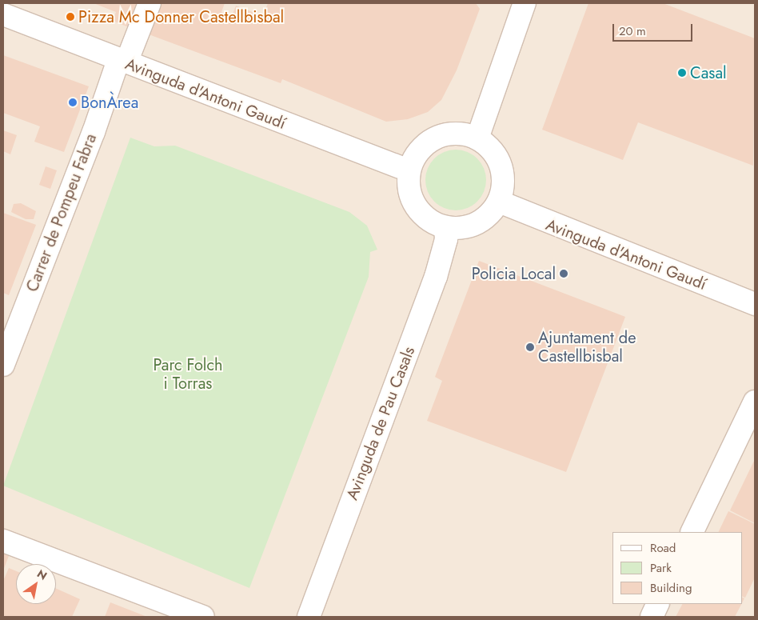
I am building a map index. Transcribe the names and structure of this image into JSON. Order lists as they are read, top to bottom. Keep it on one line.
{"streets":{"street":["Avinguda d'Antoni Gaudí","Carrer de Pompeu Fabra","Avinguda de Pau Casals"]},"crossings":[["Avinguda d'Antoni Gaudí","Carrer de Pompeu Fabra"],["Avinguda d'Antoni Gaudí","Avinguda de Pau Casals"]],"parks":["Parc Folch i Torras"],"places":["Pizza Mc Donner Castellbisbal","Casal","BonÀrea","Policia Local","Ajuntament de Castellbisbal"],"legend":["Road","Park","Building"],"scale_bar":"20 m","north":"top right"}
